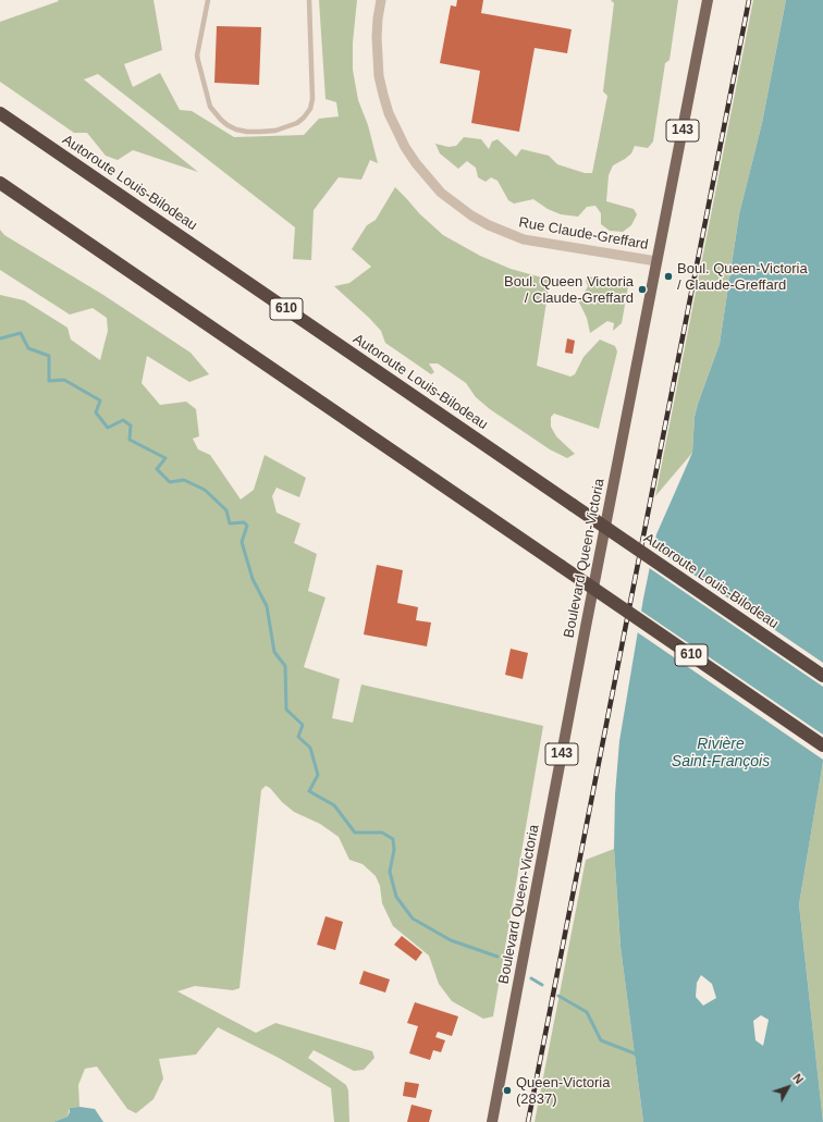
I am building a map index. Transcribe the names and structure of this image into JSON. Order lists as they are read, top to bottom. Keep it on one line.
{"streets":{"highway":["Autoroute Louis-Bilodeau","610"],"main road":["143","Boulevard Queen-Victoria"],"street":["Rue Claude-Greffard"]},"crossings":[["Rue Claude-Greffard","Boulevard Queen-Victoria"]],"water":["Rivière Saint-François"],"places":["Boul. Queen-Victoria / Claude-Greffard","Boul. Queen Victoria / Claude-Greffard","Queen-Victoria (2837)"],"north":"top right"}
